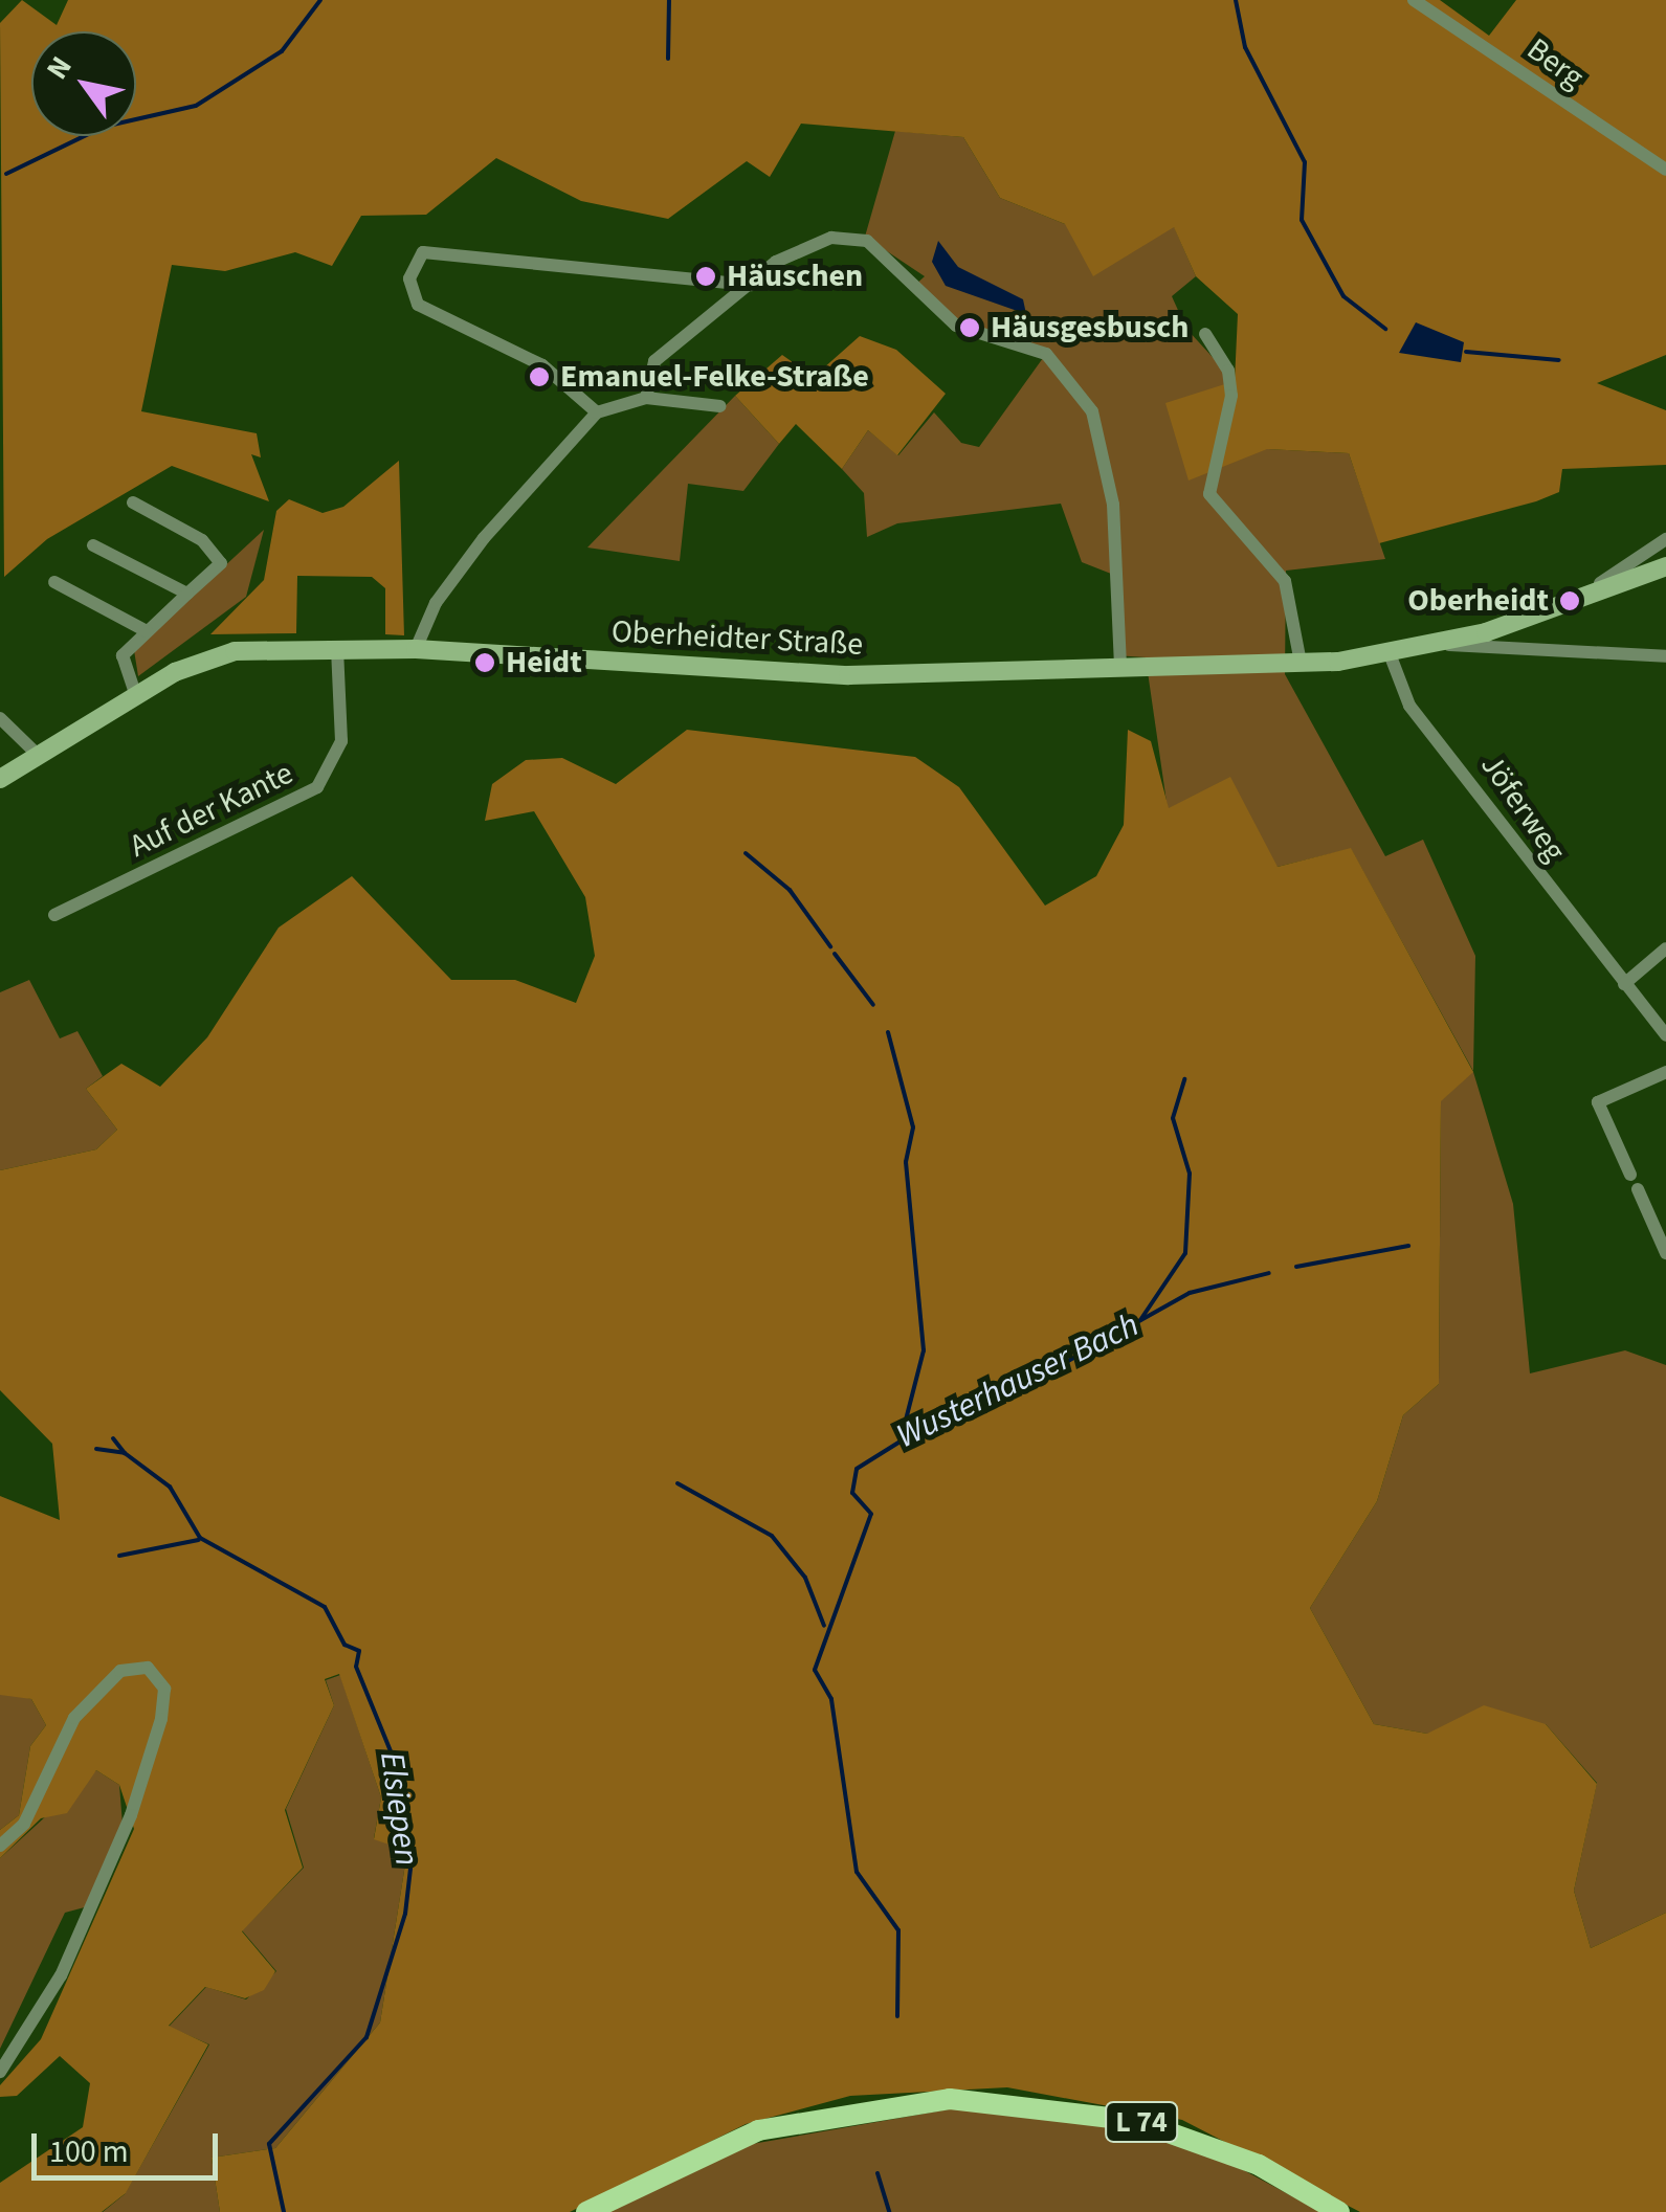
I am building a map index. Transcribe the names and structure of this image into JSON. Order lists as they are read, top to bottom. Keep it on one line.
{"streets":{"main road":["L 74"],"street":["Berg","Oberheidter Straße","Jöferweg","Auf der Kante"]},"crossings":[["Oberheidter Straße","Jöferweg"],["Oberheidter Straße","Auf der Kante"]],"water":["Wusterhauser Bach","Elsiepen"],"places":["Häuschen","Häusgesbusch","Emanuel-Felke-Straße","Oberheidt","Heidt"],"scale_bar":"100 m","north":"top left"}
